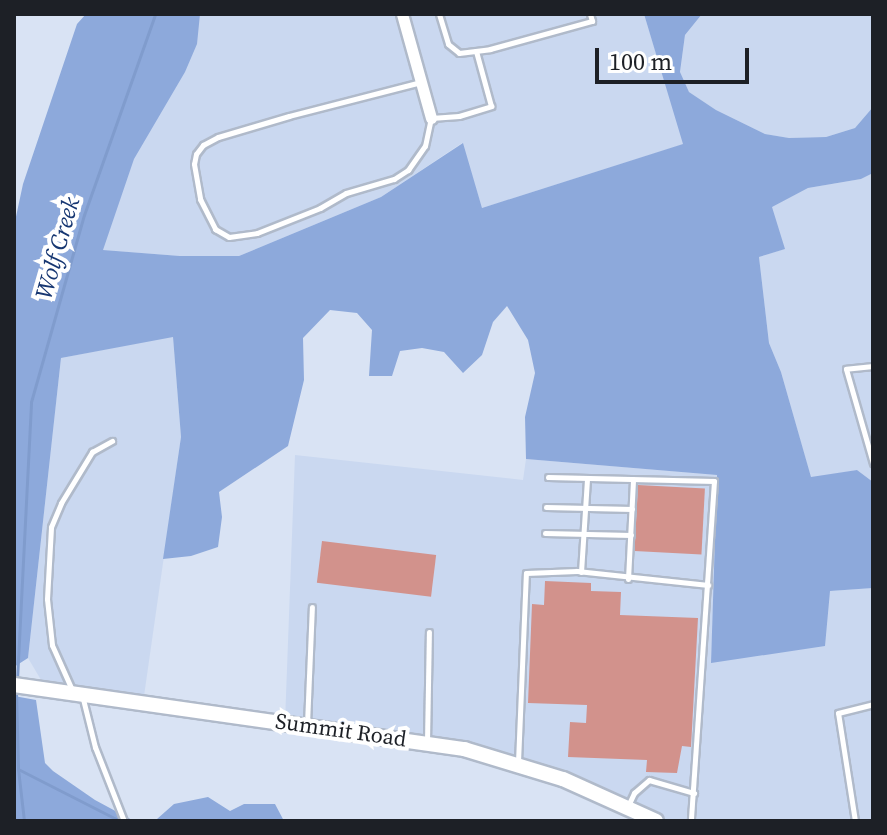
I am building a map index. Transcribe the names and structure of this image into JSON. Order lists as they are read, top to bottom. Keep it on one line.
{"streets":{"street":["Summit Road"]},"water":["Wolf Creek"],"scale_bar":"100 m"}
